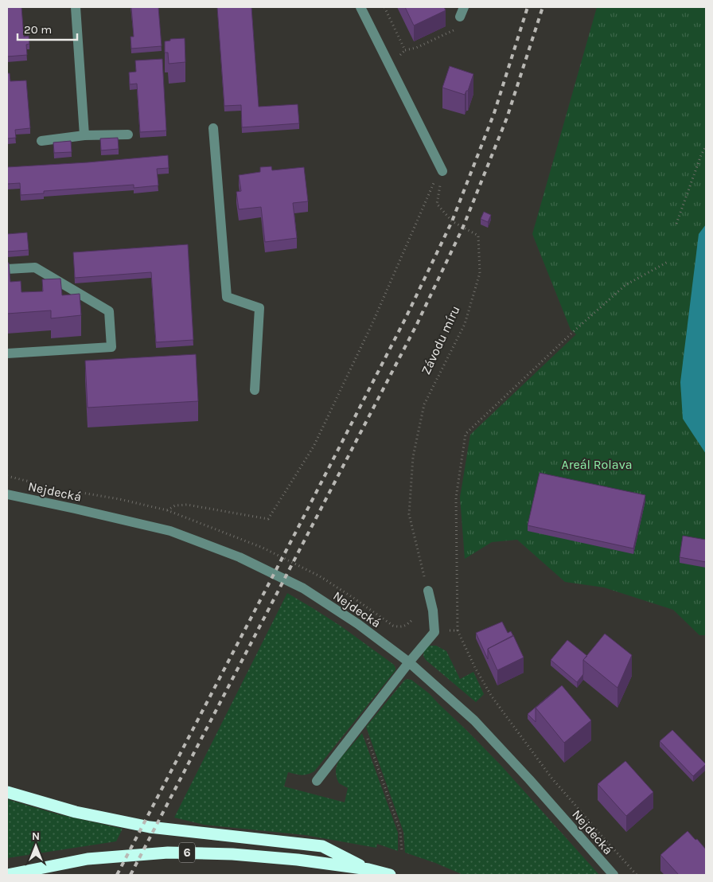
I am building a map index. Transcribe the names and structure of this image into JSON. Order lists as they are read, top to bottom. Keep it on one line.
{"streets":{"highway":["6"],"street":["Nejdecká"],"path":["Závodu míru"]},"parks":["Areál Rolava"],"scale_bar":"20 m","north":"top"}
